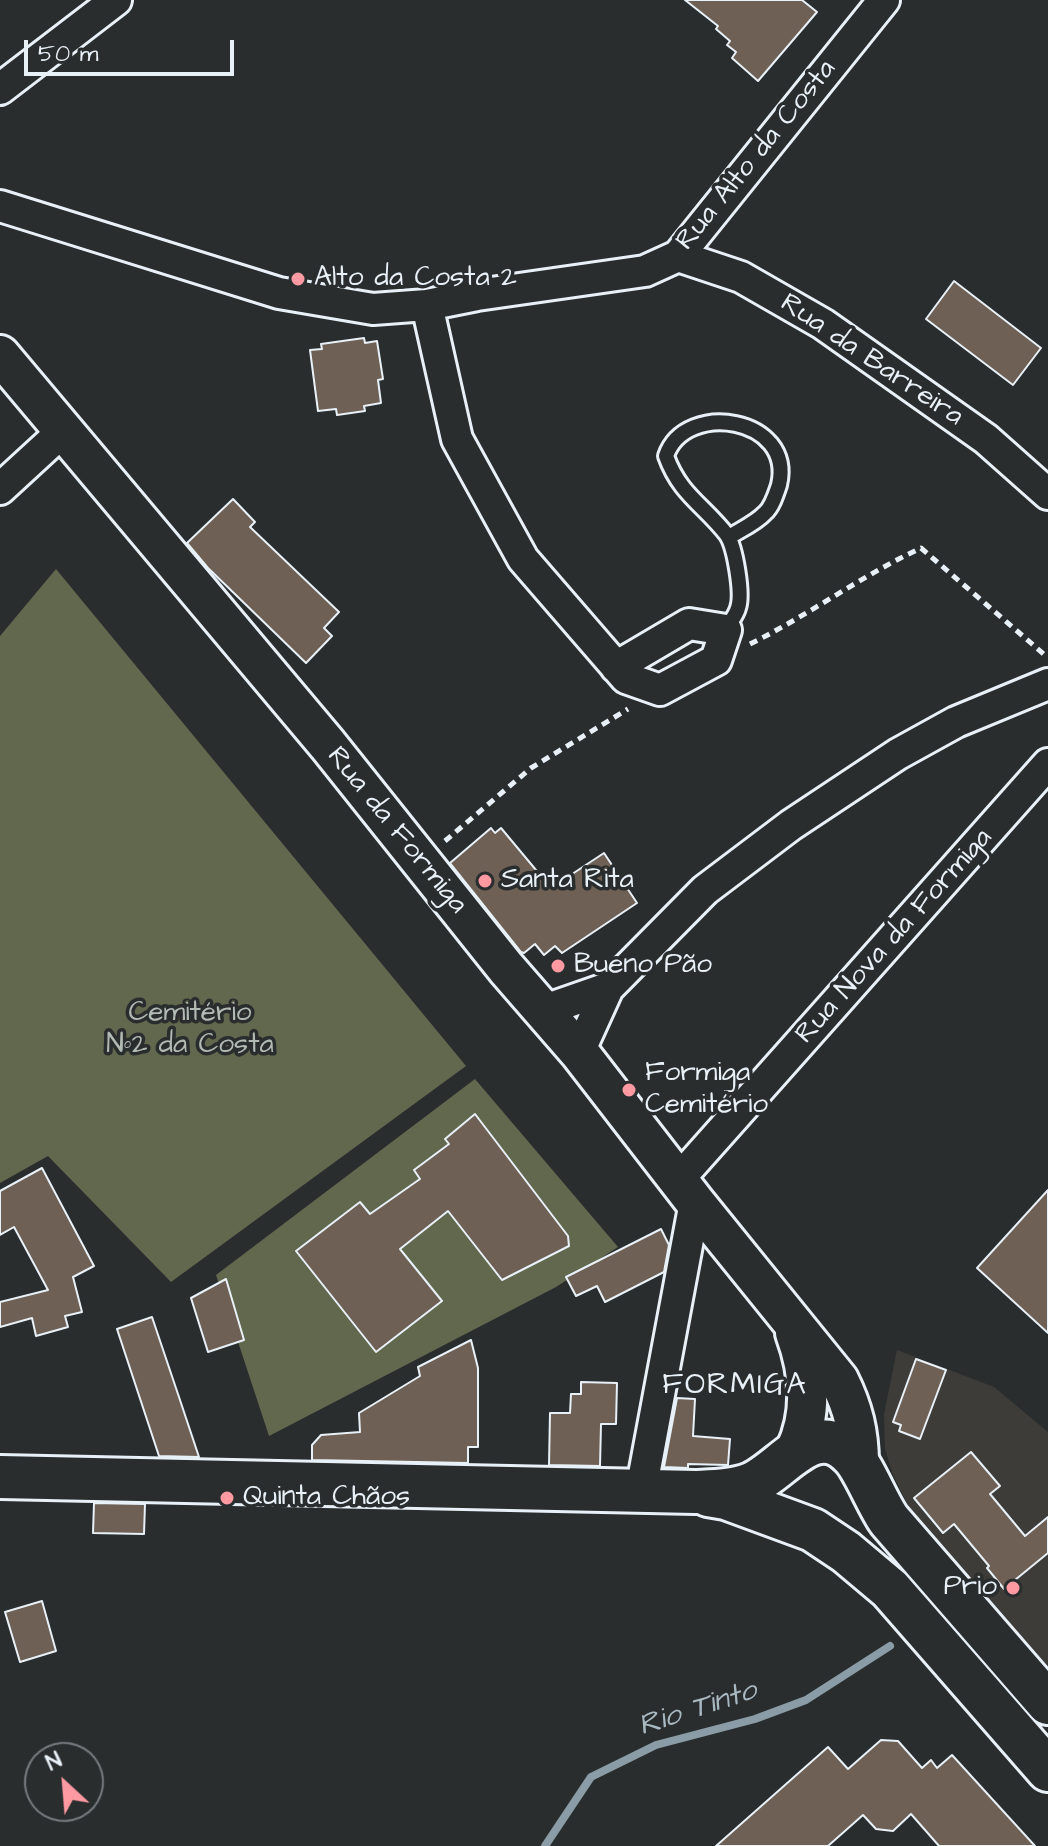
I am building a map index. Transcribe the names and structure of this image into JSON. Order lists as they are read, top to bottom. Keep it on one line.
{"streets":{"street":["Rua Alto da Costa","Rua da Barreira","Rua da Formiga","Rua Nova da Formiga"]},"crossings":[["Rua Alto da Costa","Rua da Barreira"],["Rua da Formiga","Rua Nova da Formiga"]],"districts":["FORMIGA"],"water":["Rio Tinto"],"parks":["Cemitério Nº2 da Costa"],"places":["Alto da Costa 2","Santa Rita","Bueno Pão","Formiga Cemitério","Quinta Chãos","Prio"],"scale_bar":"50 m","north":"top left"}
